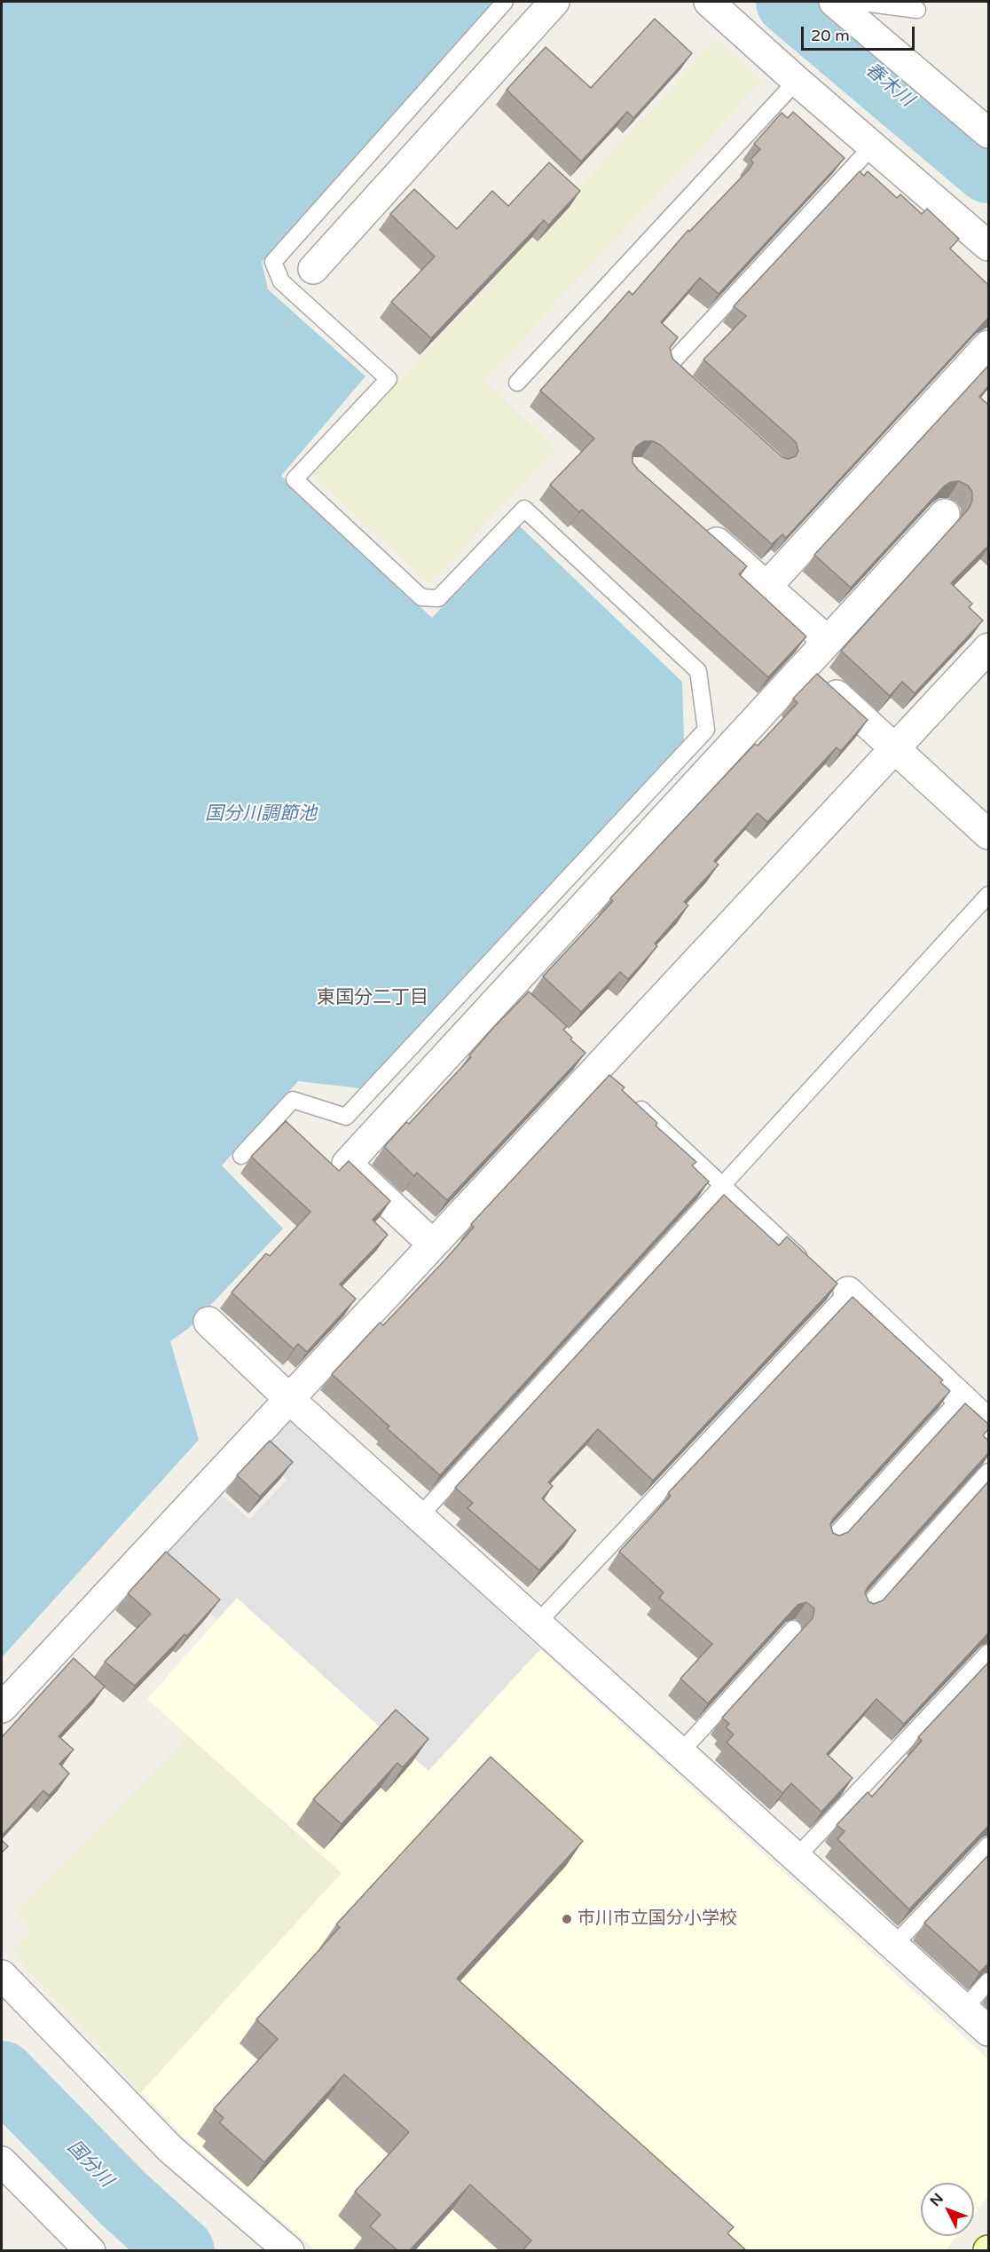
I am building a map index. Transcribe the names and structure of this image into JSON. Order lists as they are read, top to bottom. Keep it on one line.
{"districts":["東国分二丁目"],"water":["春木川","国分川調節池","国分川"],"places":["市川市立国分小学校"],"scale_bar":"20 m","north":"top left"}
